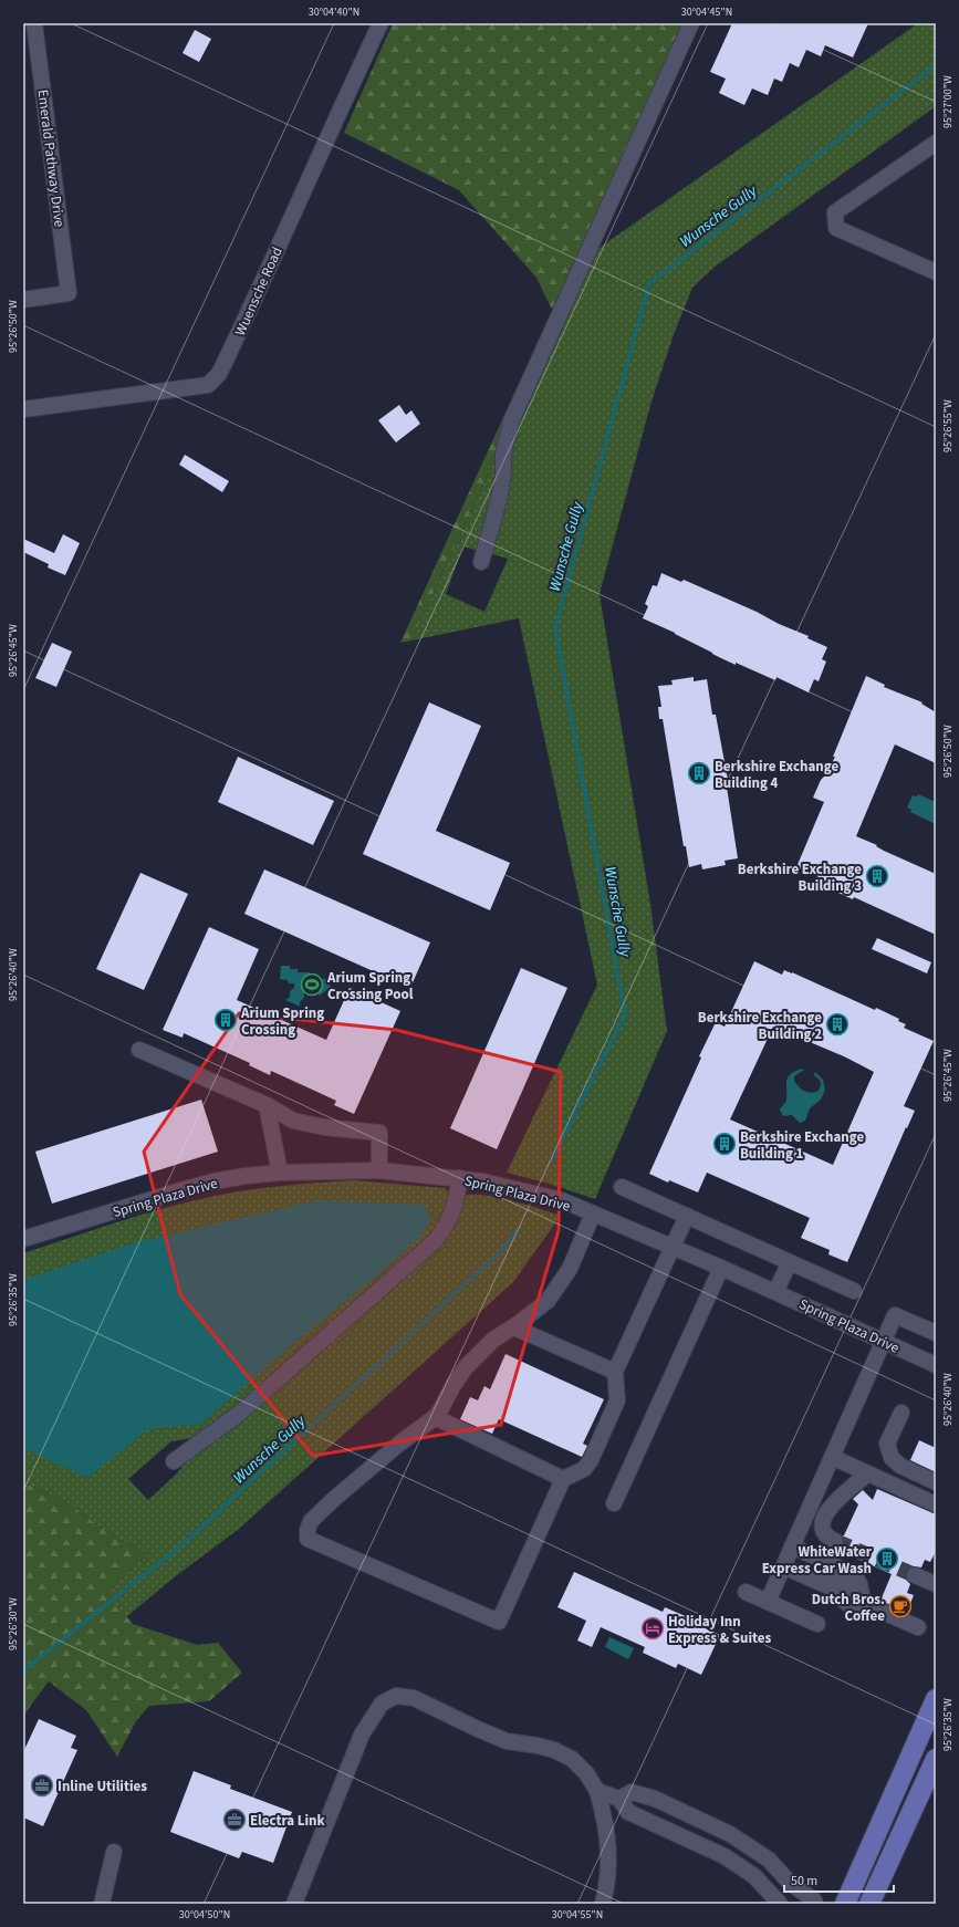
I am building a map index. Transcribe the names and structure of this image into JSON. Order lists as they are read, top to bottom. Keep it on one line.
{"streets":{"street":["Emerald Pathway Drive","Wuensche Road","Spring Plaza Drive"]},"water":["Wunsche Gully"],"places":{"building":["Berkshire Exchange Building 4","Berkshire Exchange Building 3","Arium Spring Crossing","Berkshire Exchange Building 2","Berkshire Exchange Building 1","WhiteWater Express Car Wash"],"sports":["Arium Spring Crossing Pool"],"cafe":["Dutch Bros. Coffee"],"hotel":["Holiday Inn Express & Suites"],"office":["Inline Utilities","Electra Link"]},"scale_bar":"50 m","coordinates":["30°04'40\"N","30°04'45\"N","95°27'00\"W","95°26'50\"W","95°26'55\"W","95°26'45\"W","95°26'40\"W","95°26'35\"W","95°26'30\"W","30°04'50\"N","30°04'55\"N"]}
